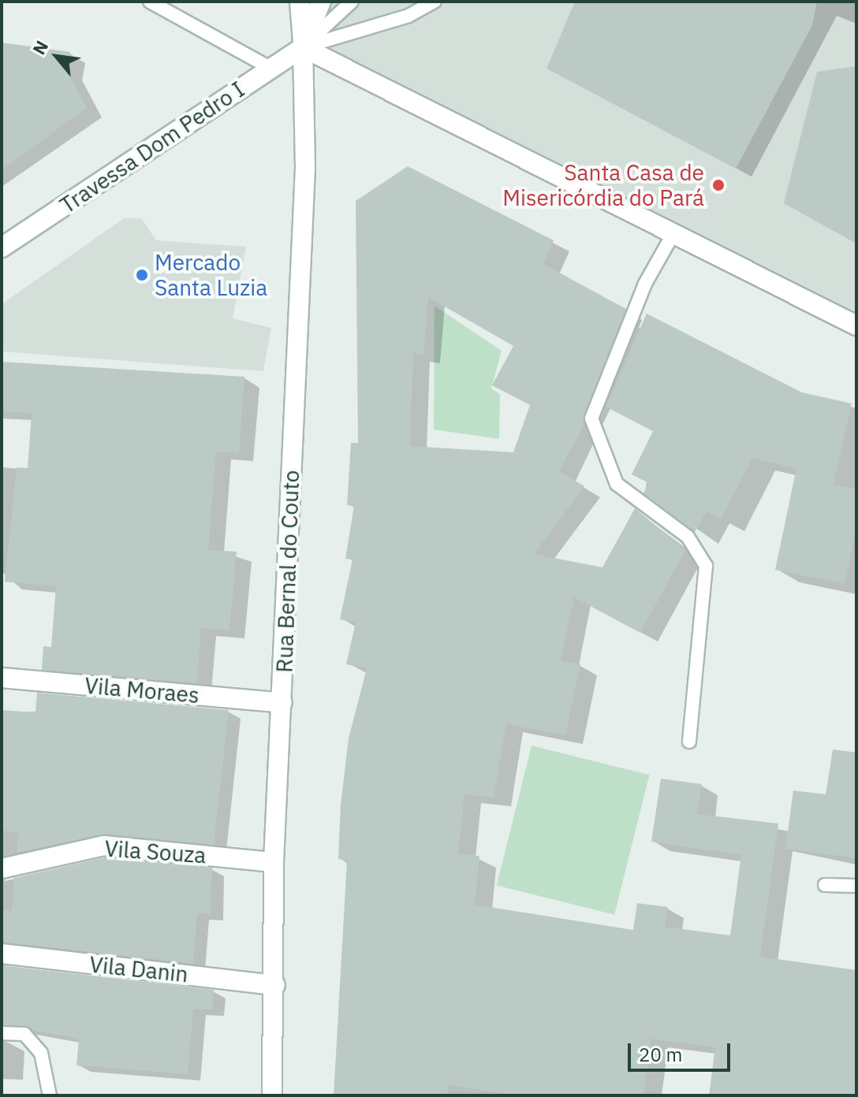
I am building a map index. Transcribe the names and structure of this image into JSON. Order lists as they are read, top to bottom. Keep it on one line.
{"streets":{"street":["Travessa Dom Pedro I","Rua Bernal do Couto","Vila Moraes","Vila Souza","Vila Danin"]},"crossings":[["Travessa Dom Pedro I","Rua Bernal do Couto"],["Rua Bernal do Couto","Vila Moraes"],["Rua Bernal do Couto","Vila Souza"],["Rua Bernal do Couto","Vila Danin"]],"places":["Santa Casa de Misericórdia do Pará","Mercado Santa Luzia"],"scale_bar":"20 m","north":"top left"}
